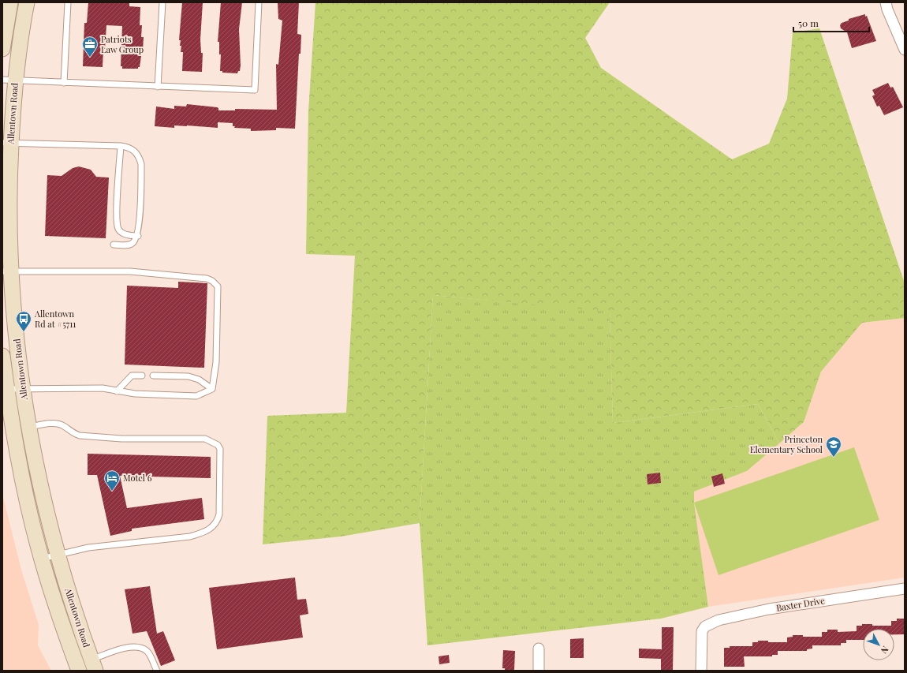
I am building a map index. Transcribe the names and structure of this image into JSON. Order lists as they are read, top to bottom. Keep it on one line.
{"streets":{"main road":["Allentown Road"],"street":["Baxter Drive"]},"places":{"office":["Patriots Law Group"],"bus stop":["Allentown Rd at #5711"],"school or university":["Princeton Elementary School"],"hotel":["Motel 6"]},"scale_bar":"50 m","north":"bottom right"}
